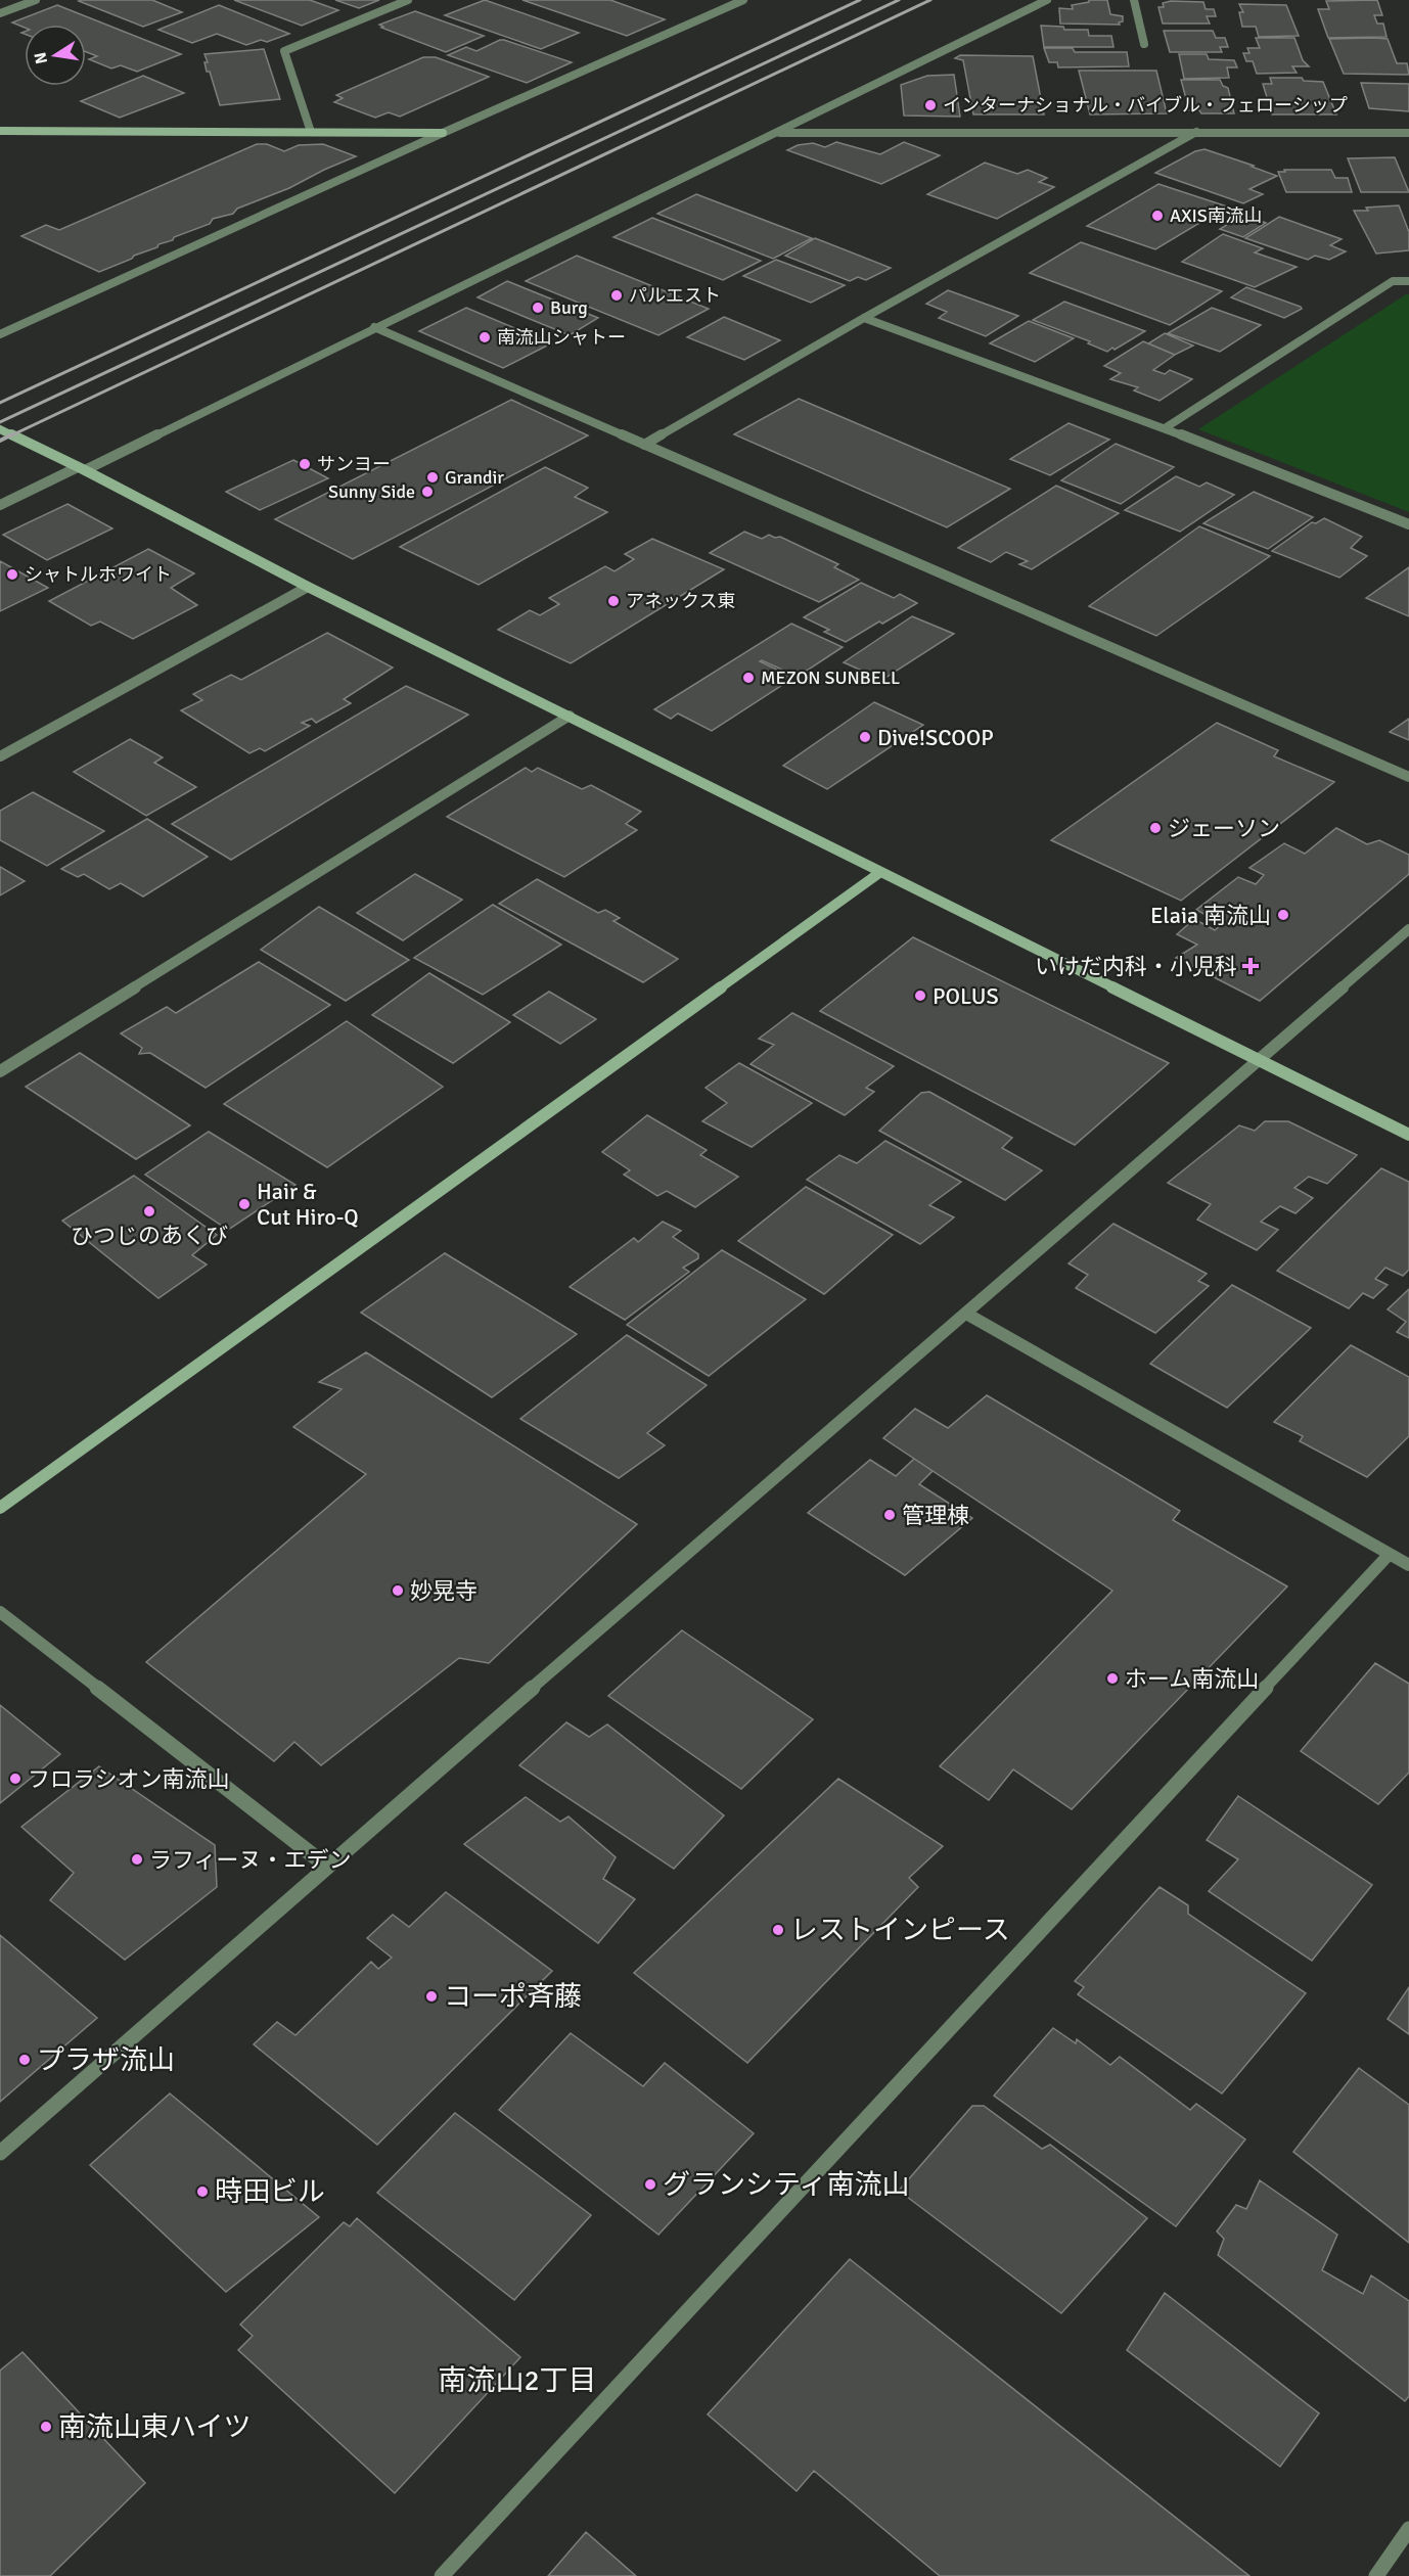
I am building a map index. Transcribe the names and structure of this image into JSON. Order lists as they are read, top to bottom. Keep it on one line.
{"districts":["南流山2丁目"],"places":{"other":["インターナショナル・バイブル・フェローシップ","AXIS南流山","パルエスト","Burg","南流山シャトー","サンヨー","Grandir","Sunny Side","シャトルホワイト","アネックス東","MEZON SUNBELL","Dive!SCOOP","ジェーソン","Elaia 南流山","POLUS","Hair & Cut Hiro-Q","ひつじのあくび","管理棟","妙晃寺","ホーム南流山","フロラシオン南流山","ラフィーヌ・エデン","レストインピース","コーポ斉藤","プラザ流山","グランシティ南流山","時田ビル","南流山東ハイツ"],"health":["いけだ内科・小児科"]},"north":"left"}
